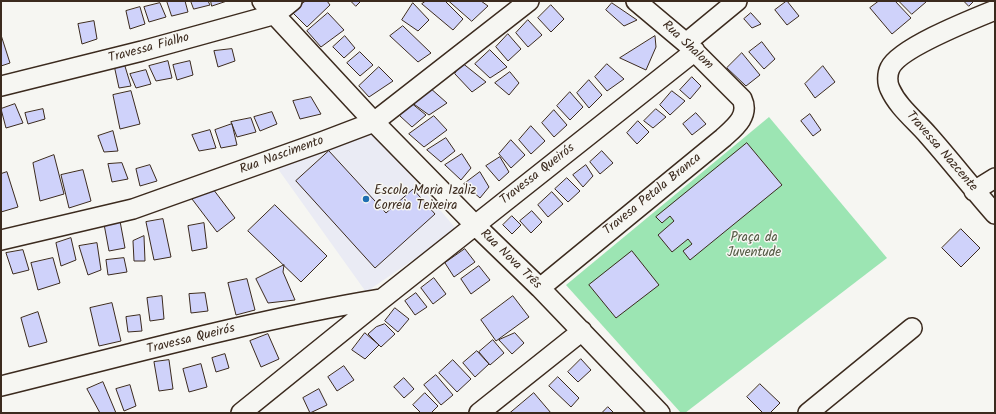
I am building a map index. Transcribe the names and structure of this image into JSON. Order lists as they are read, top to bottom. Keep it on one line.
{"streets":{"street":["Rua Shalom","Travessa Fialho","Travessa Nazcente","Rua Nascimento","Travessa Queirós","Travesa Petala Branca","Rua Nova Três"]},"crossings":[["Rua Shalom","Travessa Queirós"],["Rua Shalom","Travesa Petala Branca"],["Travessa Fialho","Rua Nova Três"],["Rua Nascimento","Rua Nova Três"],["Travessa Queirós","Rua Nova Três"],["Travesa Petala Branca","Rua Nova Três"]],"parks":["Praça da Juventude"],"places":["Escola Maria Izaliz Correia Teixeira"]}
